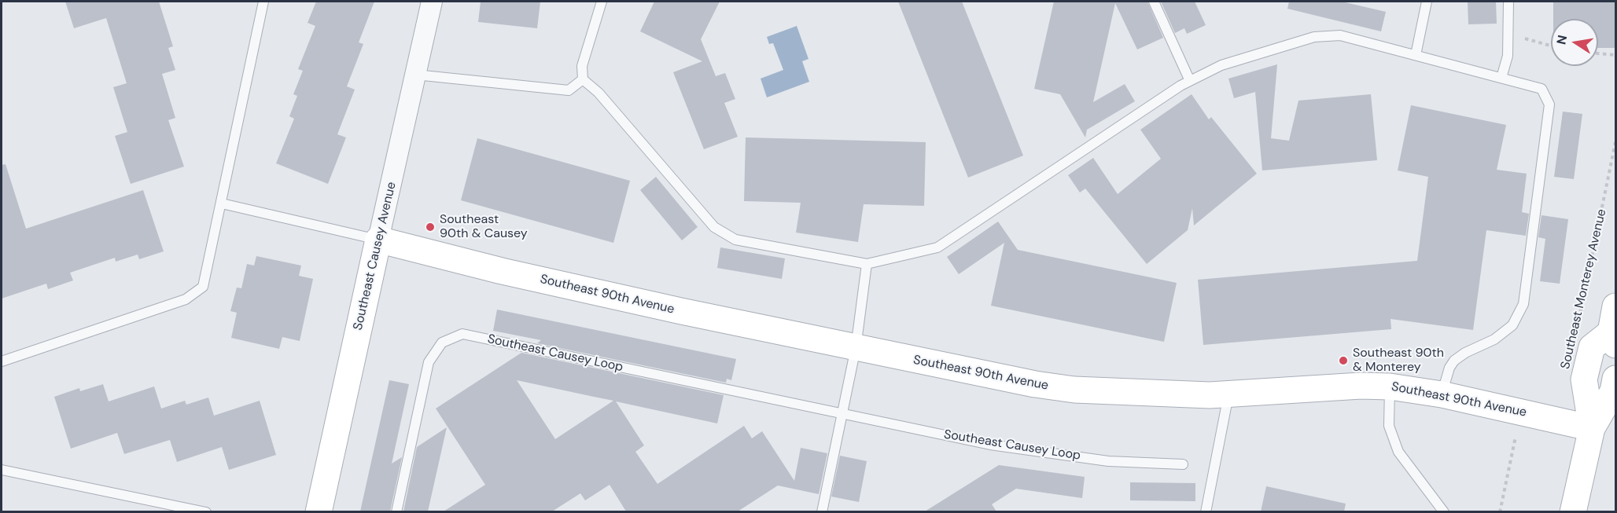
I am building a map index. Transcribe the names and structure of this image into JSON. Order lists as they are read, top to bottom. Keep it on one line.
{"streets":{"street":["Southeast Causey Avenue","Southeast Monterey Avenue","Southeast 90th Avenue"],"lane":["Southeast Causey Loop"]},"crossings":[["Southeast Causey Avenue","Southeast 90th Avenue"],["Southeast Monterey Avenue","Southeast 90th Avenue"]],"places":["Southeast 90th & Causey","Southeast 90th & Monterey"],"north":"left"}
